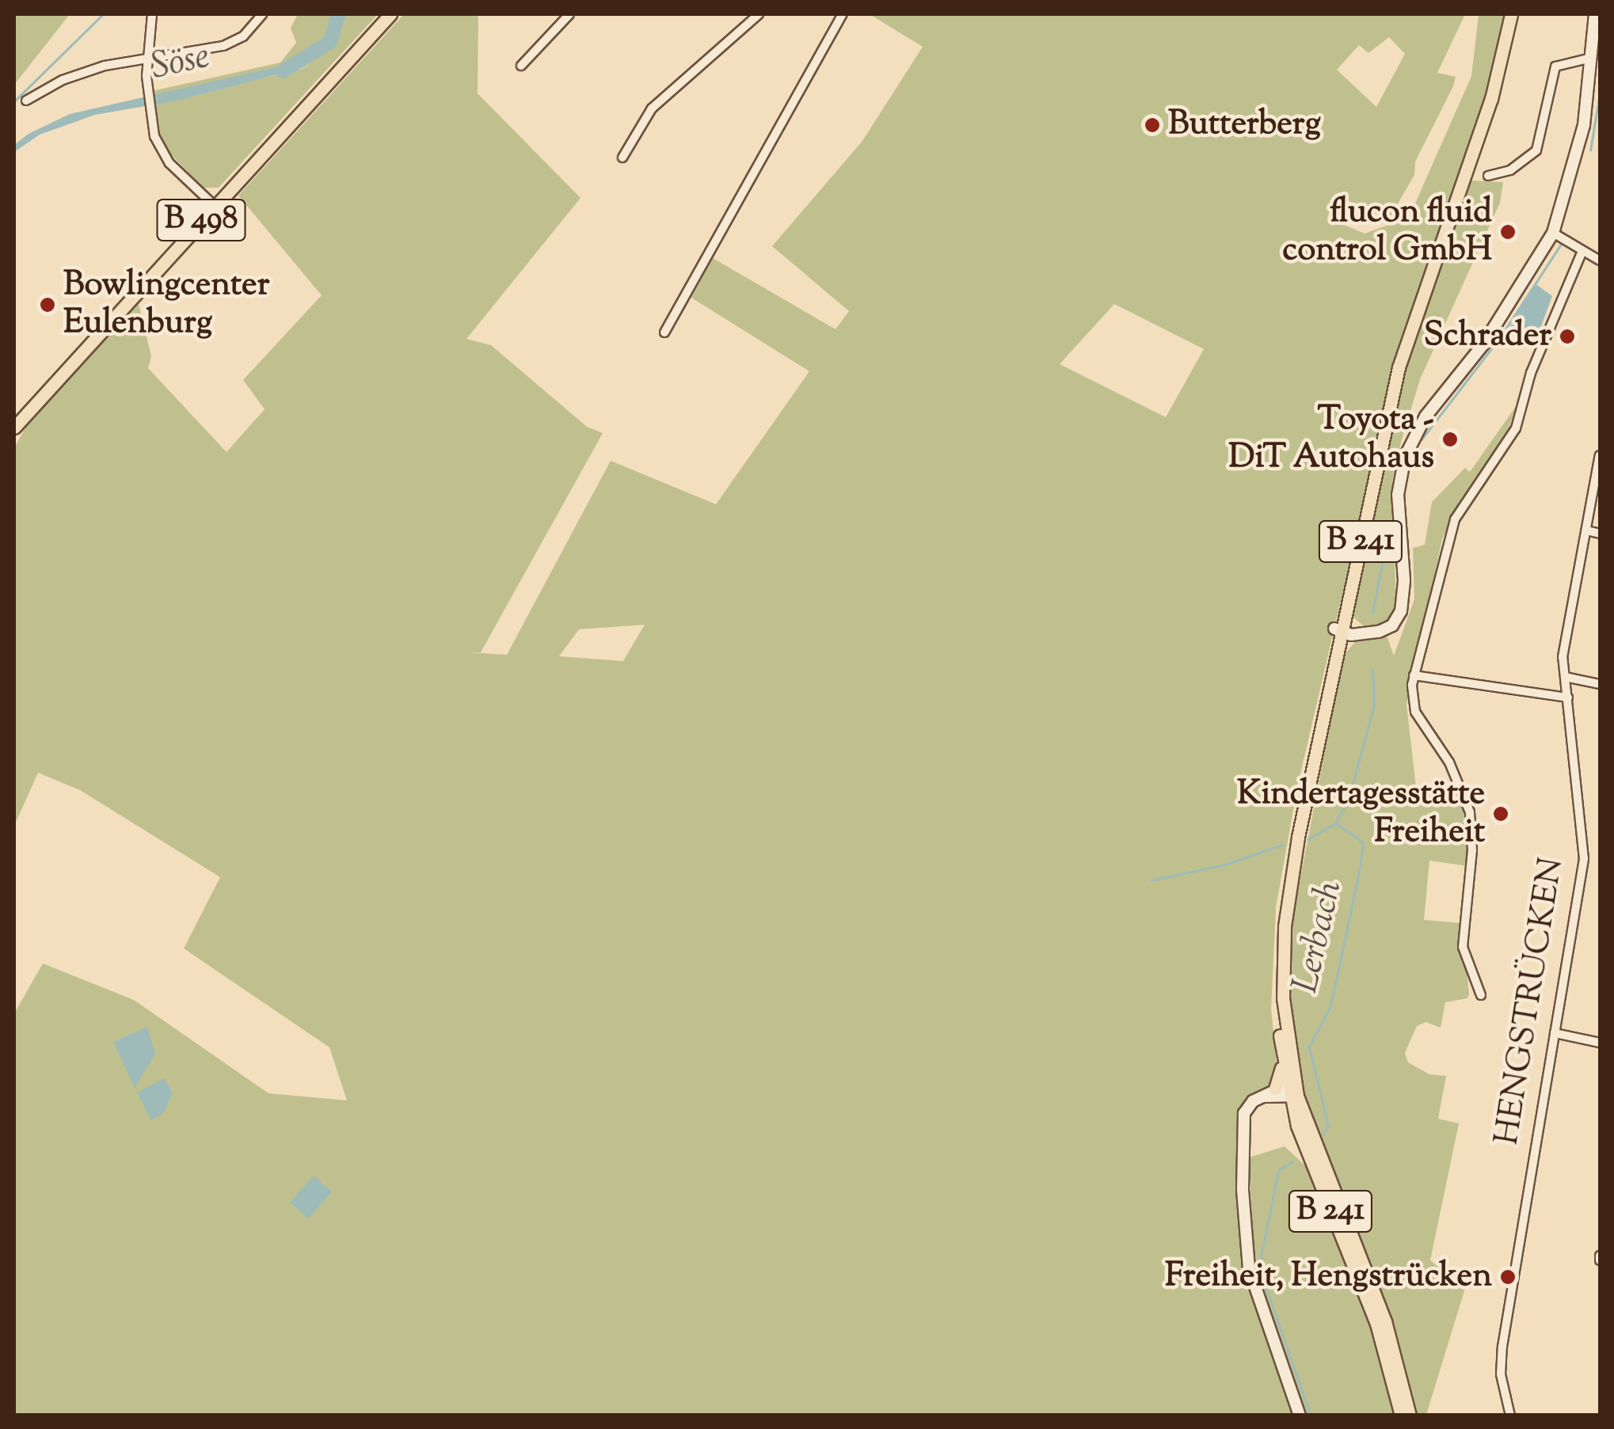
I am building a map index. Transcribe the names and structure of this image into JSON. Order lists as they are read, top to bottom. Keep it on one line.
{"streets":{"main road":["B 498","B 241"],"street":["HENGSTRÜCKEN"]},"water":["Söse","Lerbach"],"places":["Butterberg","flucon fluid control GmbH","Bowlingcenter Eulenburg","Schrader","Toyota - DiT Autohaus","Kindertagesstätte Freiheit","Freiheit, Hengstrücken"]}
